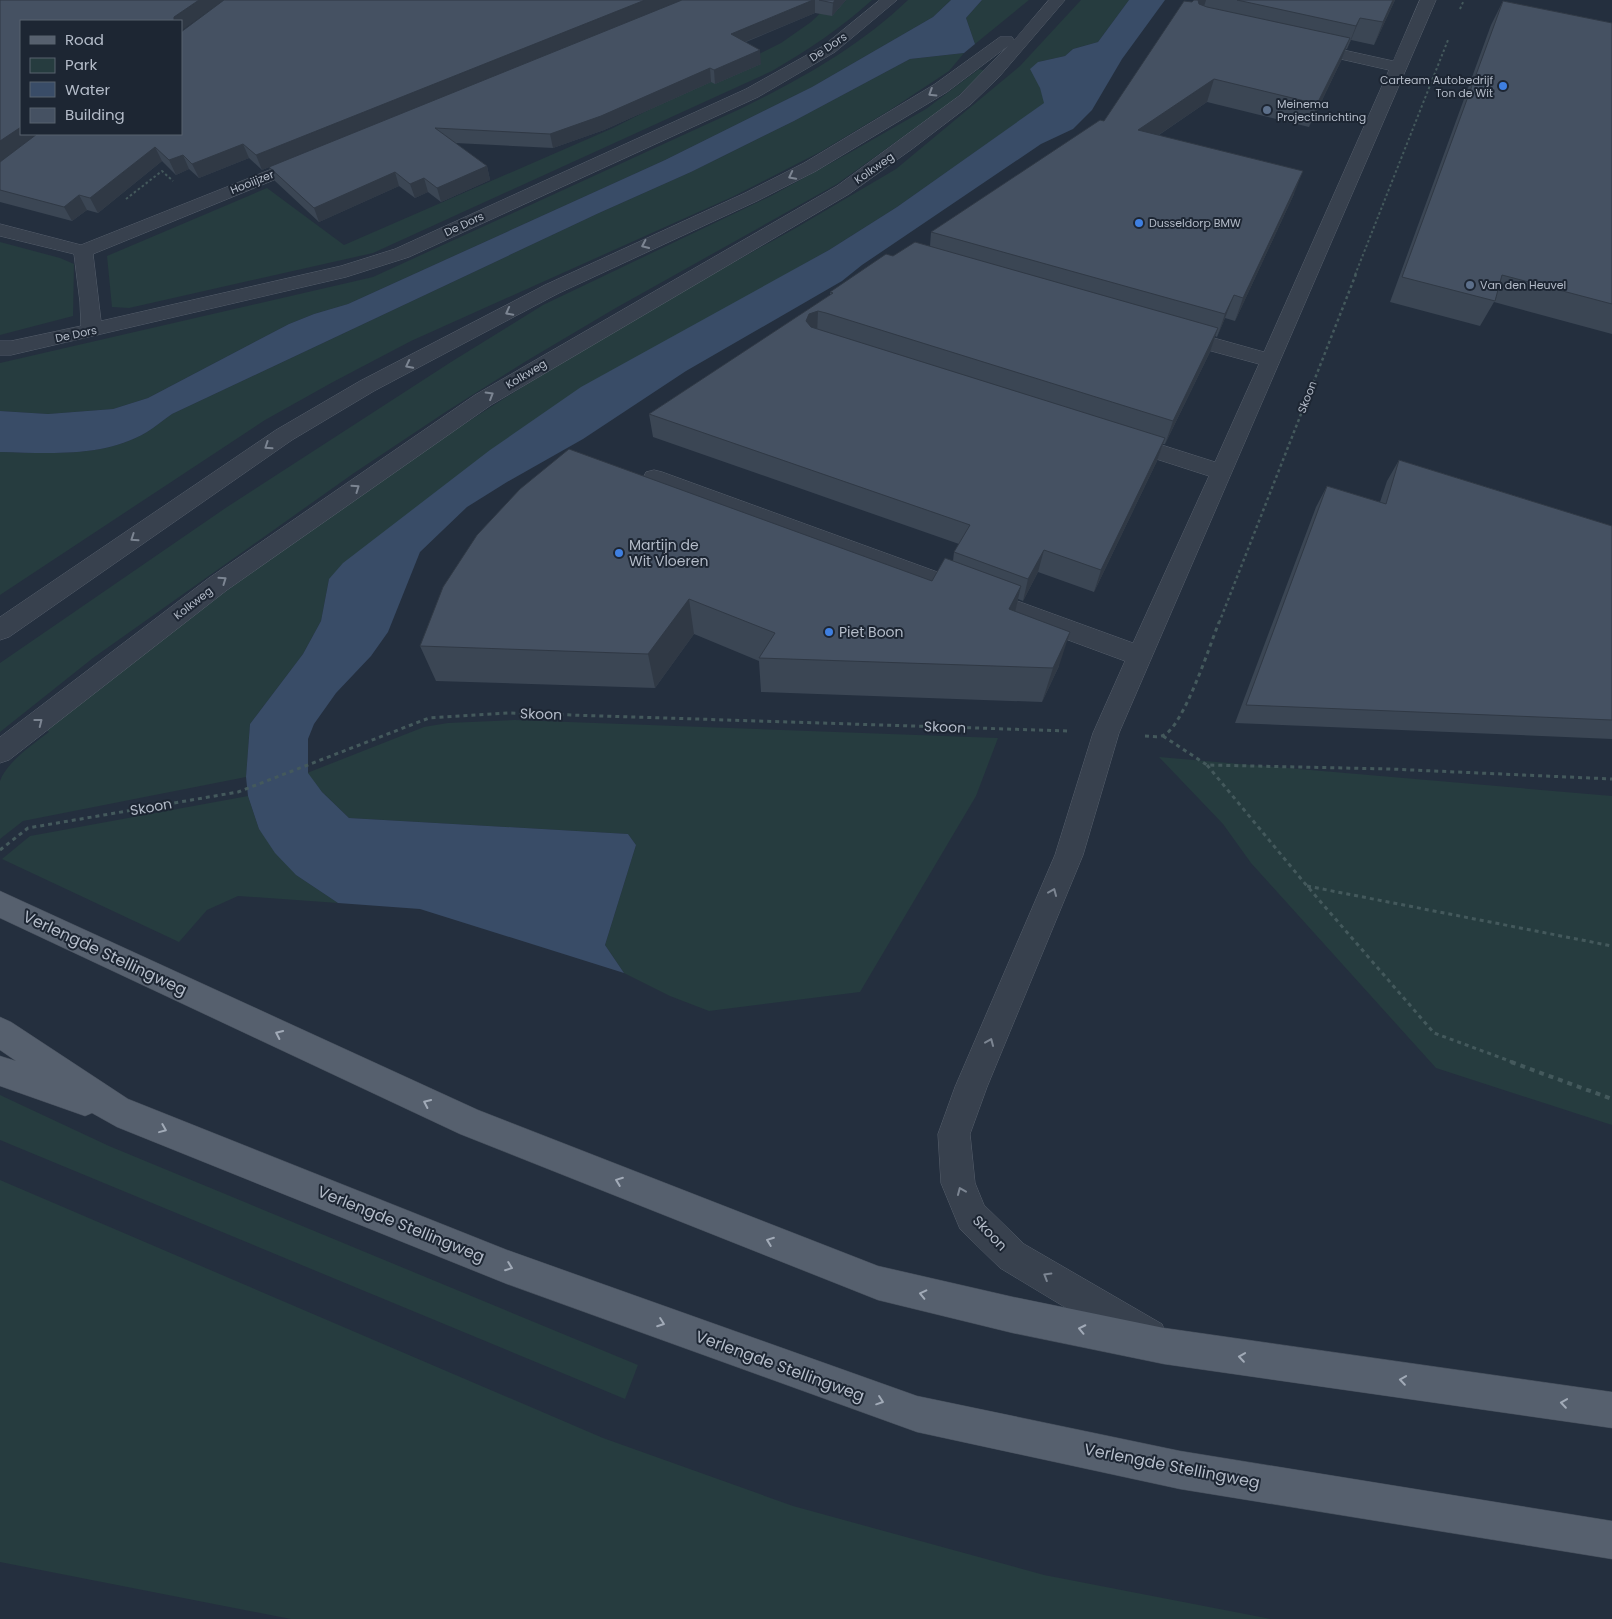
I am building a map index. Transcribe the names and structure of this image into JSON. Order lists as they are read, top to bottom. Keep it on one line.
{"streets":{"main road":["Verlengde Stellingweg"],"street":["De Dors","Kolkweg","Hooiijzer","Skoon"]},"crossings":[["Skoon","Verlengde Stellingweg"]],"places":["Carteam Autobedrijf Ton de Wit","Meinema Projectinrichting","Dusseldorp BMW","Van den Heuvel","Martijn de Wit Vloeren","Piet Boon"],"legend":["Road","Park","Water","Building"]}
